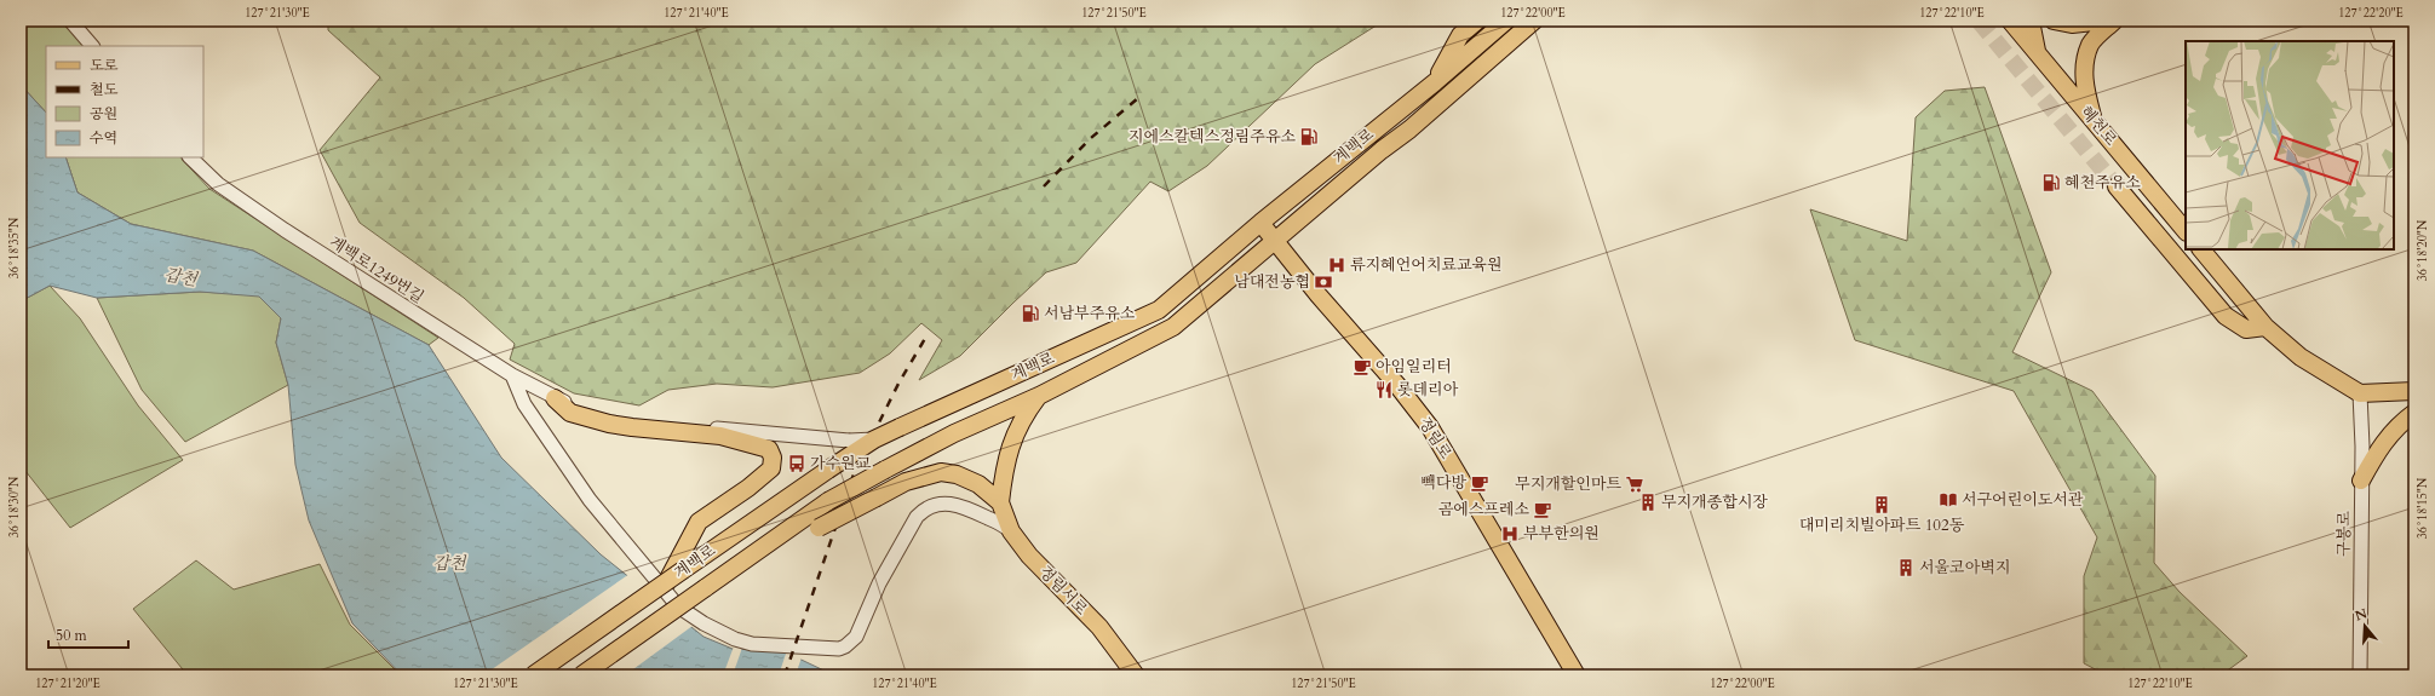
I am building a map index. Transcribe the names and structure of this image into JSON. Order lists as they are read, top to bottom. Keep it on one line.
{"streets":{"main road":["혜천로","계백로","정림로","정림서로"],"street":["계백로1249번길","구봉로"]},"crossings":[["계백로","계백로1249번길"],["계백로","정림로"]],"water":["갑천"],"places":{"fuel station":["지에스칼텍스정림주유소","혜천주유소","서남부주유소"],"hospital":["류지혜언어치료교육원","부부한의원"],"bank":["남대전농협"],"cafe":["아임일리터","빽다방","곰에스프레소"],"restaurant":["롯데리아"],"bus stop":["가수원교"],"supermarket":["무지개할인마트"],"library":["서구어린이도서관"],"building":["무지개종합시장","대미리치빌아파트 102동","서울코아벽지"]},"legend":["도로","철도","공원","수역"],"scale_bar":"50 m","north":"top","coordinates":["127°21'30\"E","127°21'40\"E","127°21'50\"E","127°22'00\"E","127°22'10\"E","127°22'20\"E","36°18'35\"N","36°18'20\"N","36°18'30\"N","36°18'15\"N","127°21'20\"E"]}
